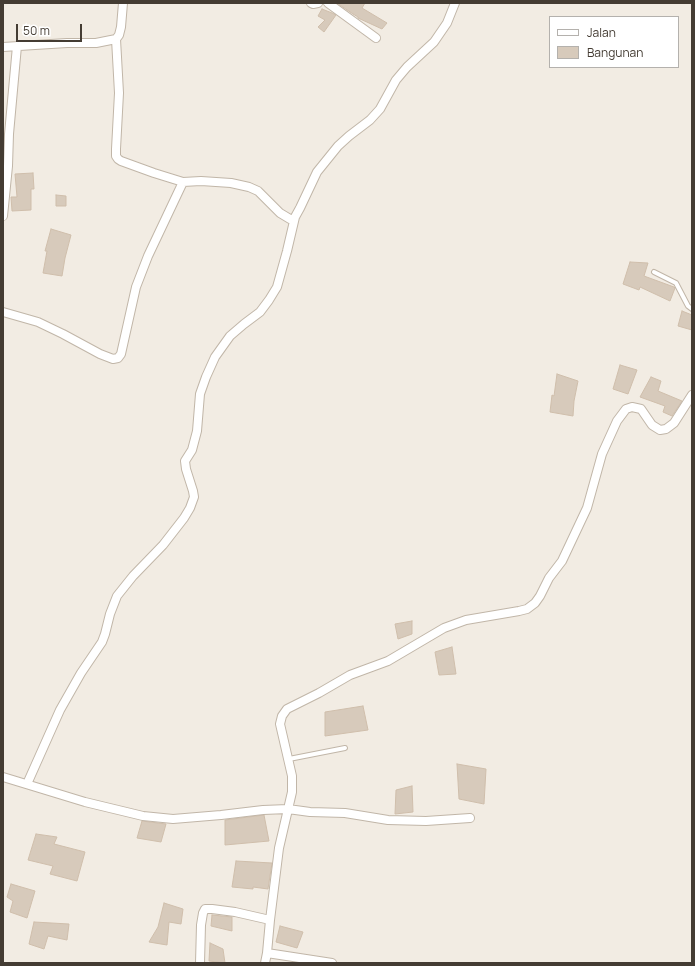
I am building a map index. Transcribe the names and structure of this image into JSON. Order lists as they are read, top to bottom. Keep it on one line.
{"legend":["Jalan","Bangunan"],"scale_bar":"50 m"}
